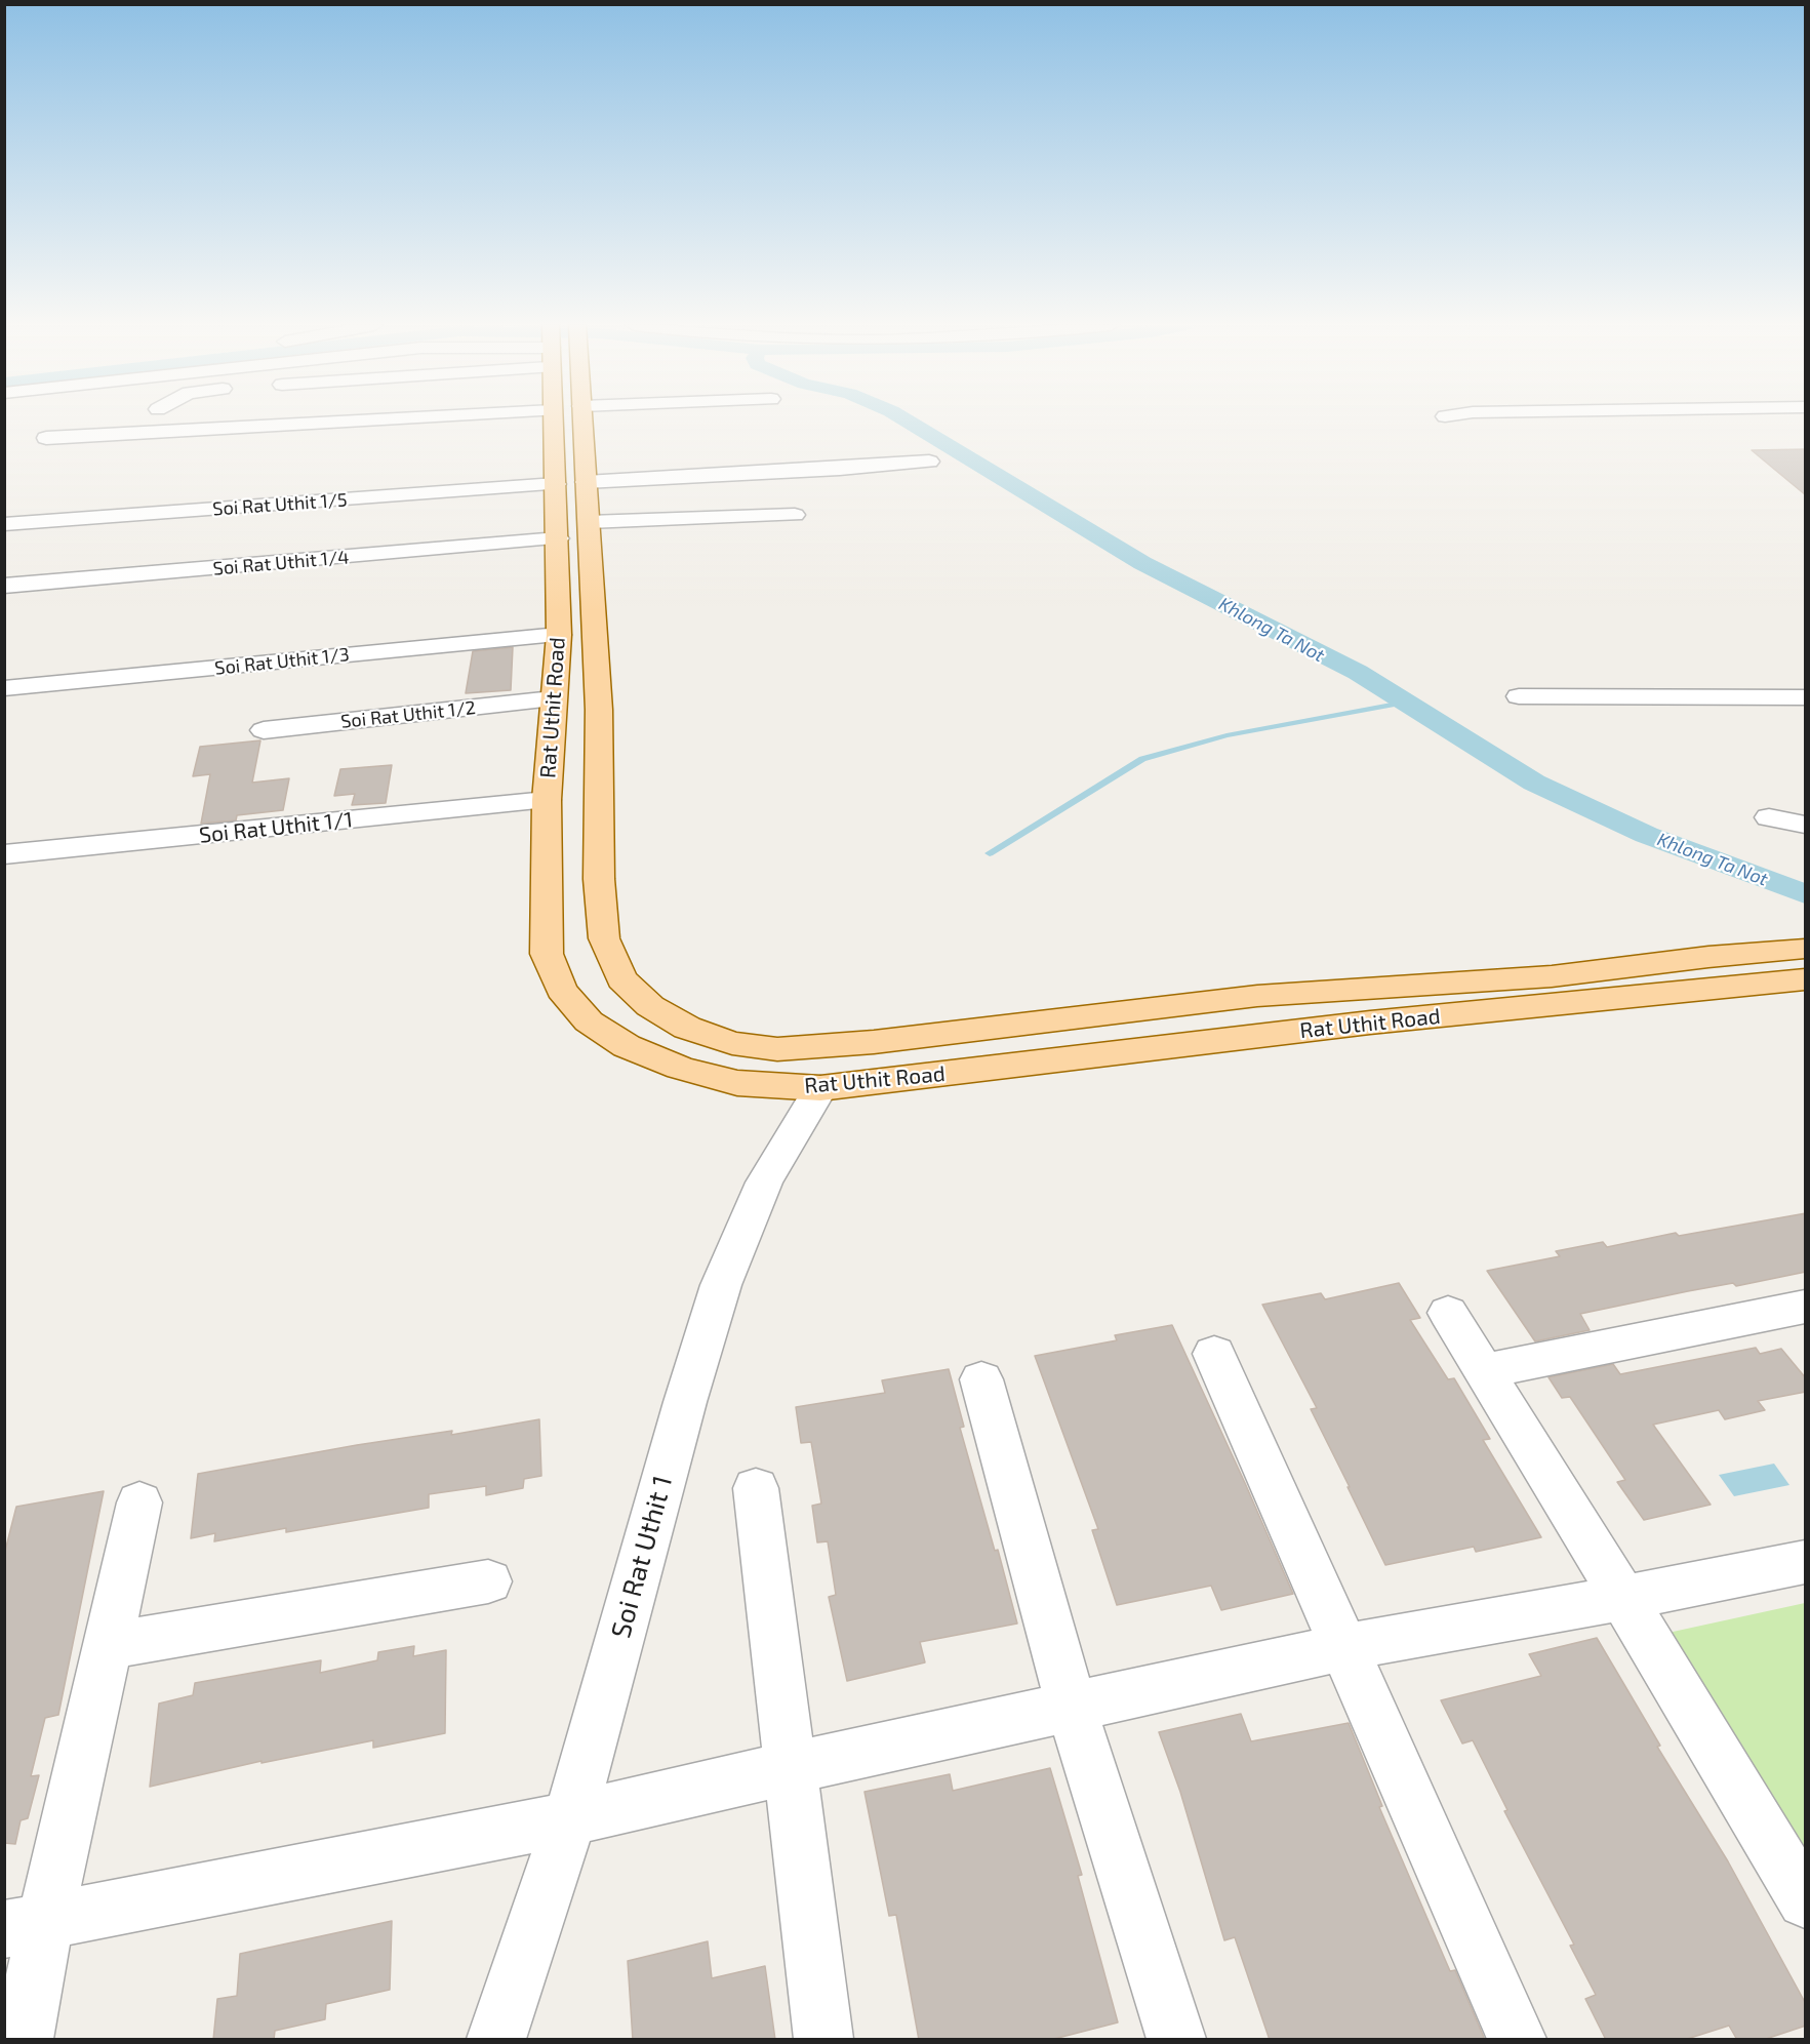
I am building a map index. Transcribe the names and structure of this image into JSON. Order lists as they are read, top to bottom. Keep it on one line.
{"streets":{"main road":["Rat Uthit Road"],"street":["Soi Rat Uthit 1/5","Soi Rat Uthit 1/4","Soi Rat Uthit 1/3","Soi Rat Uthit 1/2","Soi Rat Uthit 1/1","Soi Rat Uthit 1"]},"crossings":[["Soi Rat Uthit 1/5","Rat Uthit Road"],["Soi Rat Uthit 1/4","Rat Uthit Road"],["Soi Rat Uthit 1/3","Rat Uthit Road"],["Rat Uthit Road","Soi Rat Uthit 1/2"],["Rat Uthit Road","Soi Rat Uthit 1/1"],["Rat Uthit Road","Soi Rat Uthit 1"]],"water":["Khlong Ta Not"]}
